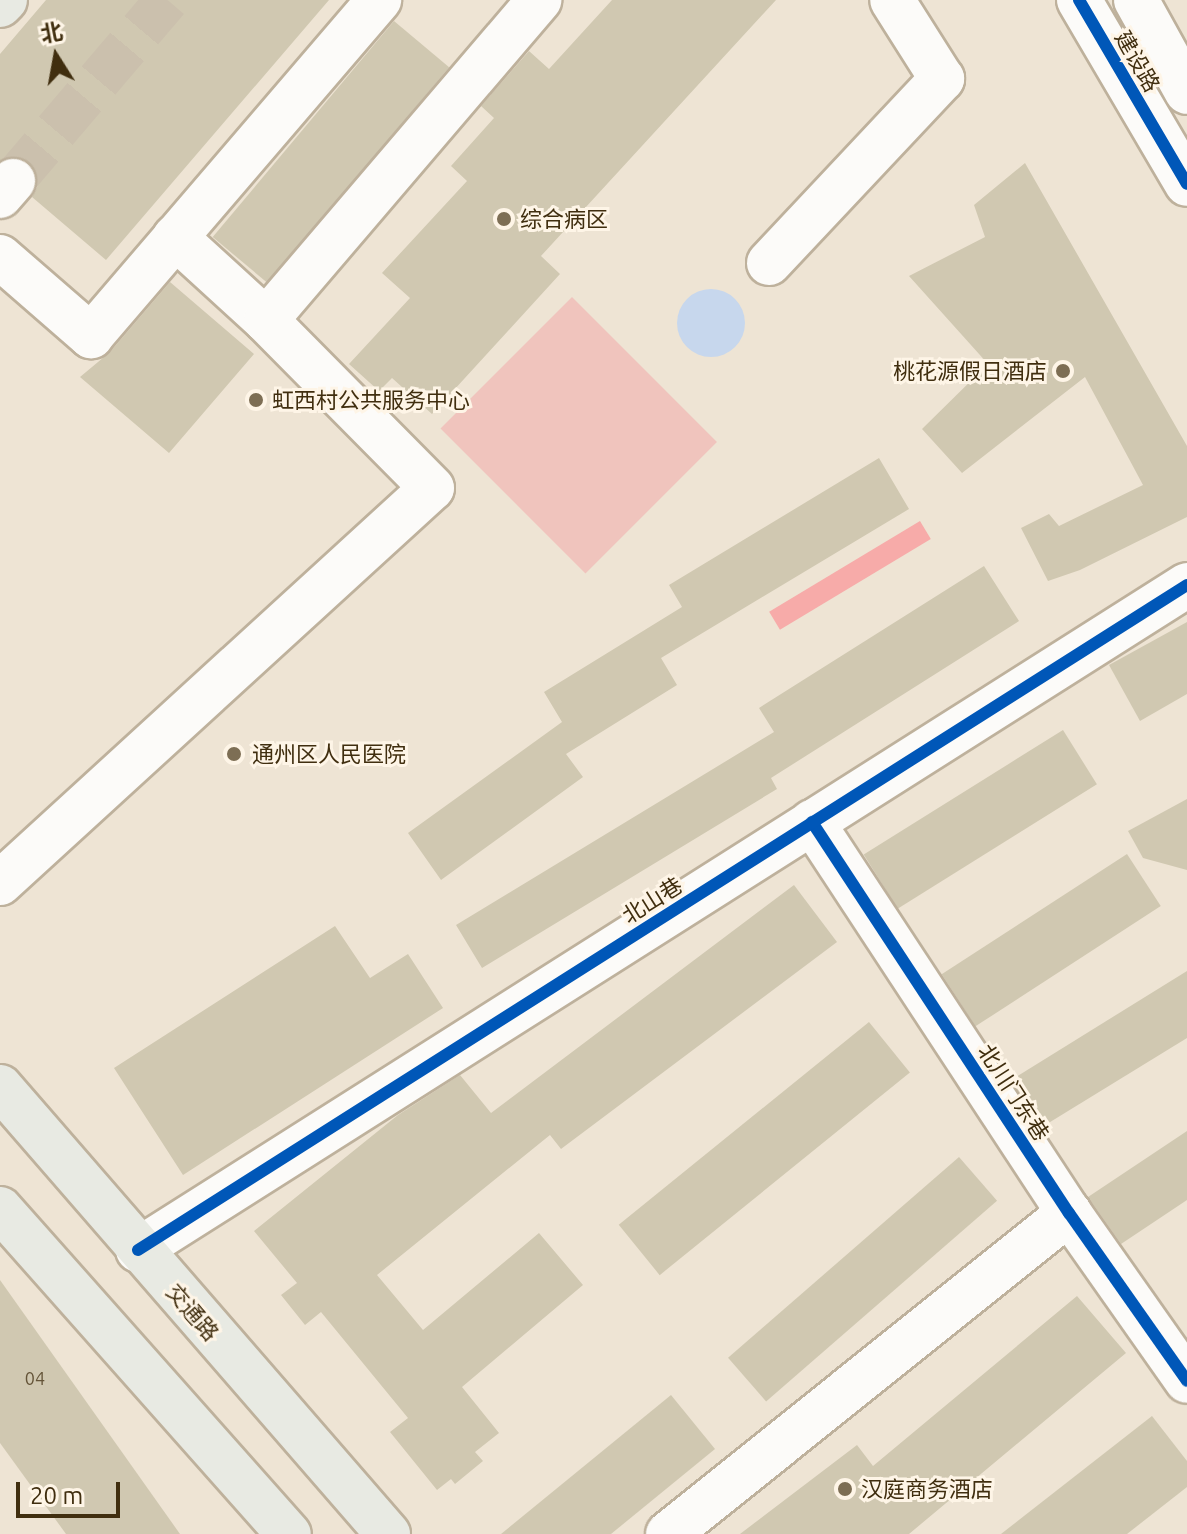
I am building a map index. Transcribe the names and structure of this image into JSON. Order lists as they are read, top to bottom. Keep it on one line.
{"streets":{"main road":["交通路"],"street":["建设路","北山巷","北川门东巷"]},"crossings":[["北山巷","北川门东巷"],["北山巷","交通路"]],"places":["综合病区","桃花源假日酒店","虹西村公共服务中心","通州区人民医院","汉庭商务酒店"],"house_numbers":["04"],"scale_bar":"20 m","north":"top"}
